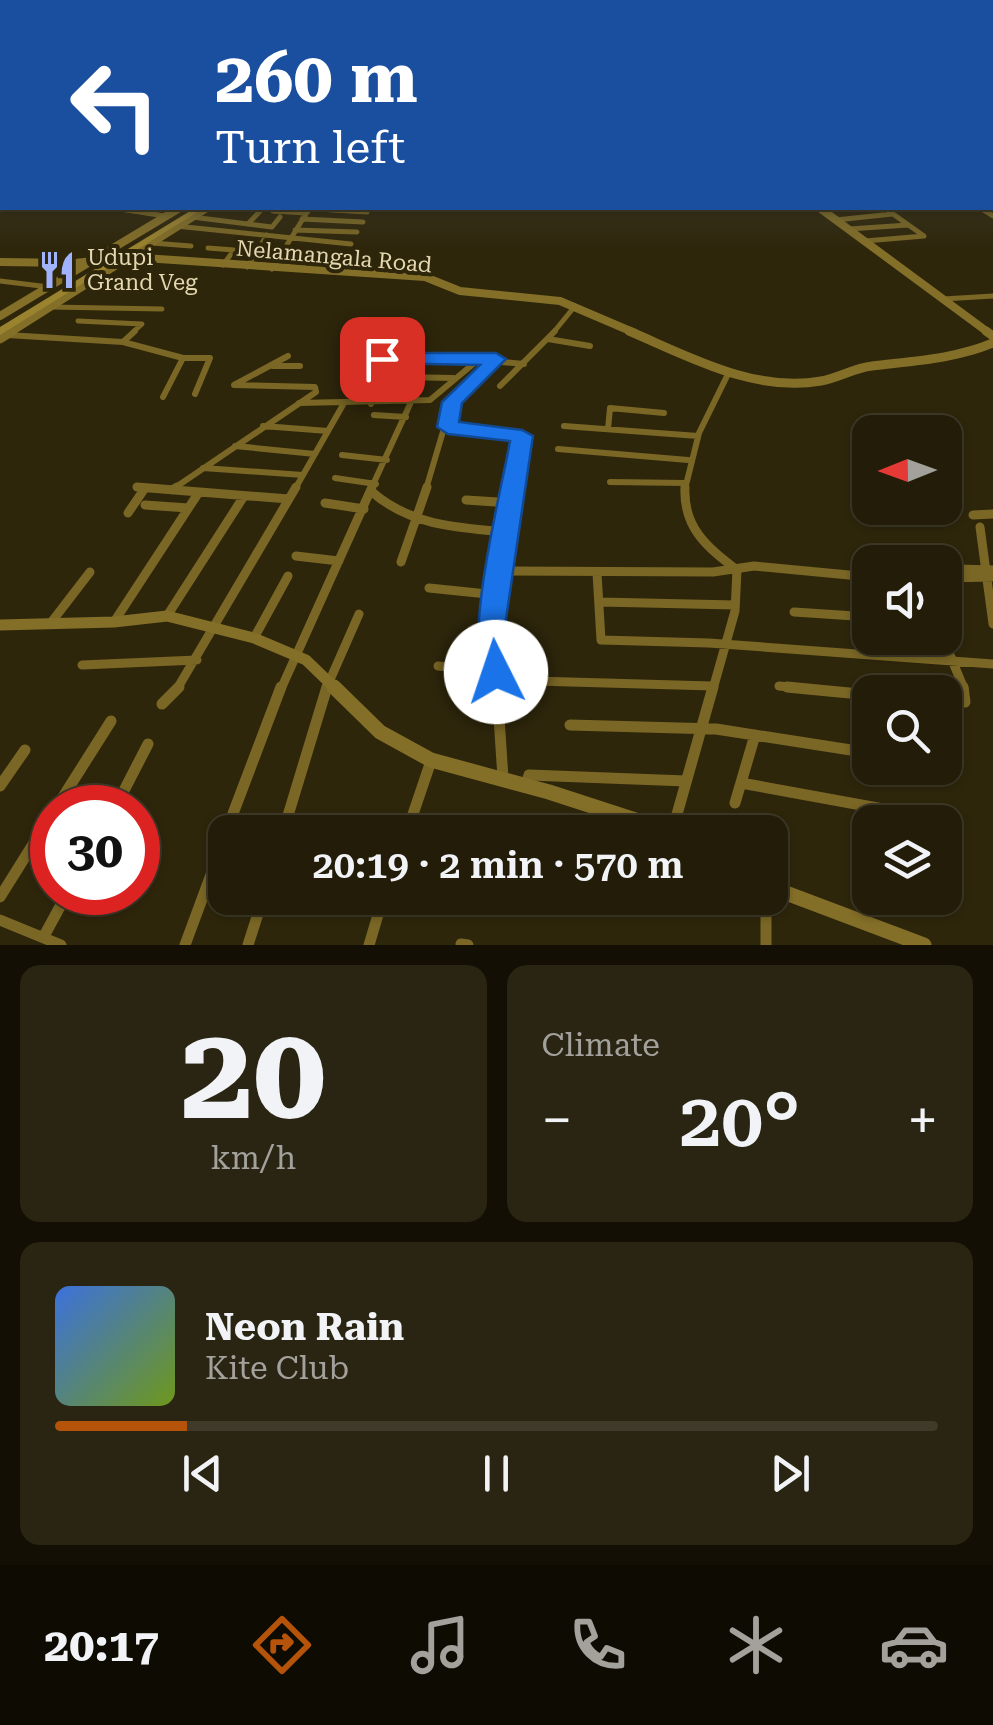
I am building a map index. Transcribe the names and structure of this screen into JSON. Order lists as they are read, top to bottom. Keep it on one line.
{"streets":{"street":["Nelamangala Road"]},"places":{"restaurant":["Udupi Grand Veg"]},"north":"left","page":{"turn":["260 m","Turn left"],"limit":"30","trip":"20:19 · 2 min · 570 m","tile":[["20","km/h"],"Climate"],"heat":["−","20°","+"],"song":["Neon Rain","Kite Club"],"tabs":"20:17"}}
